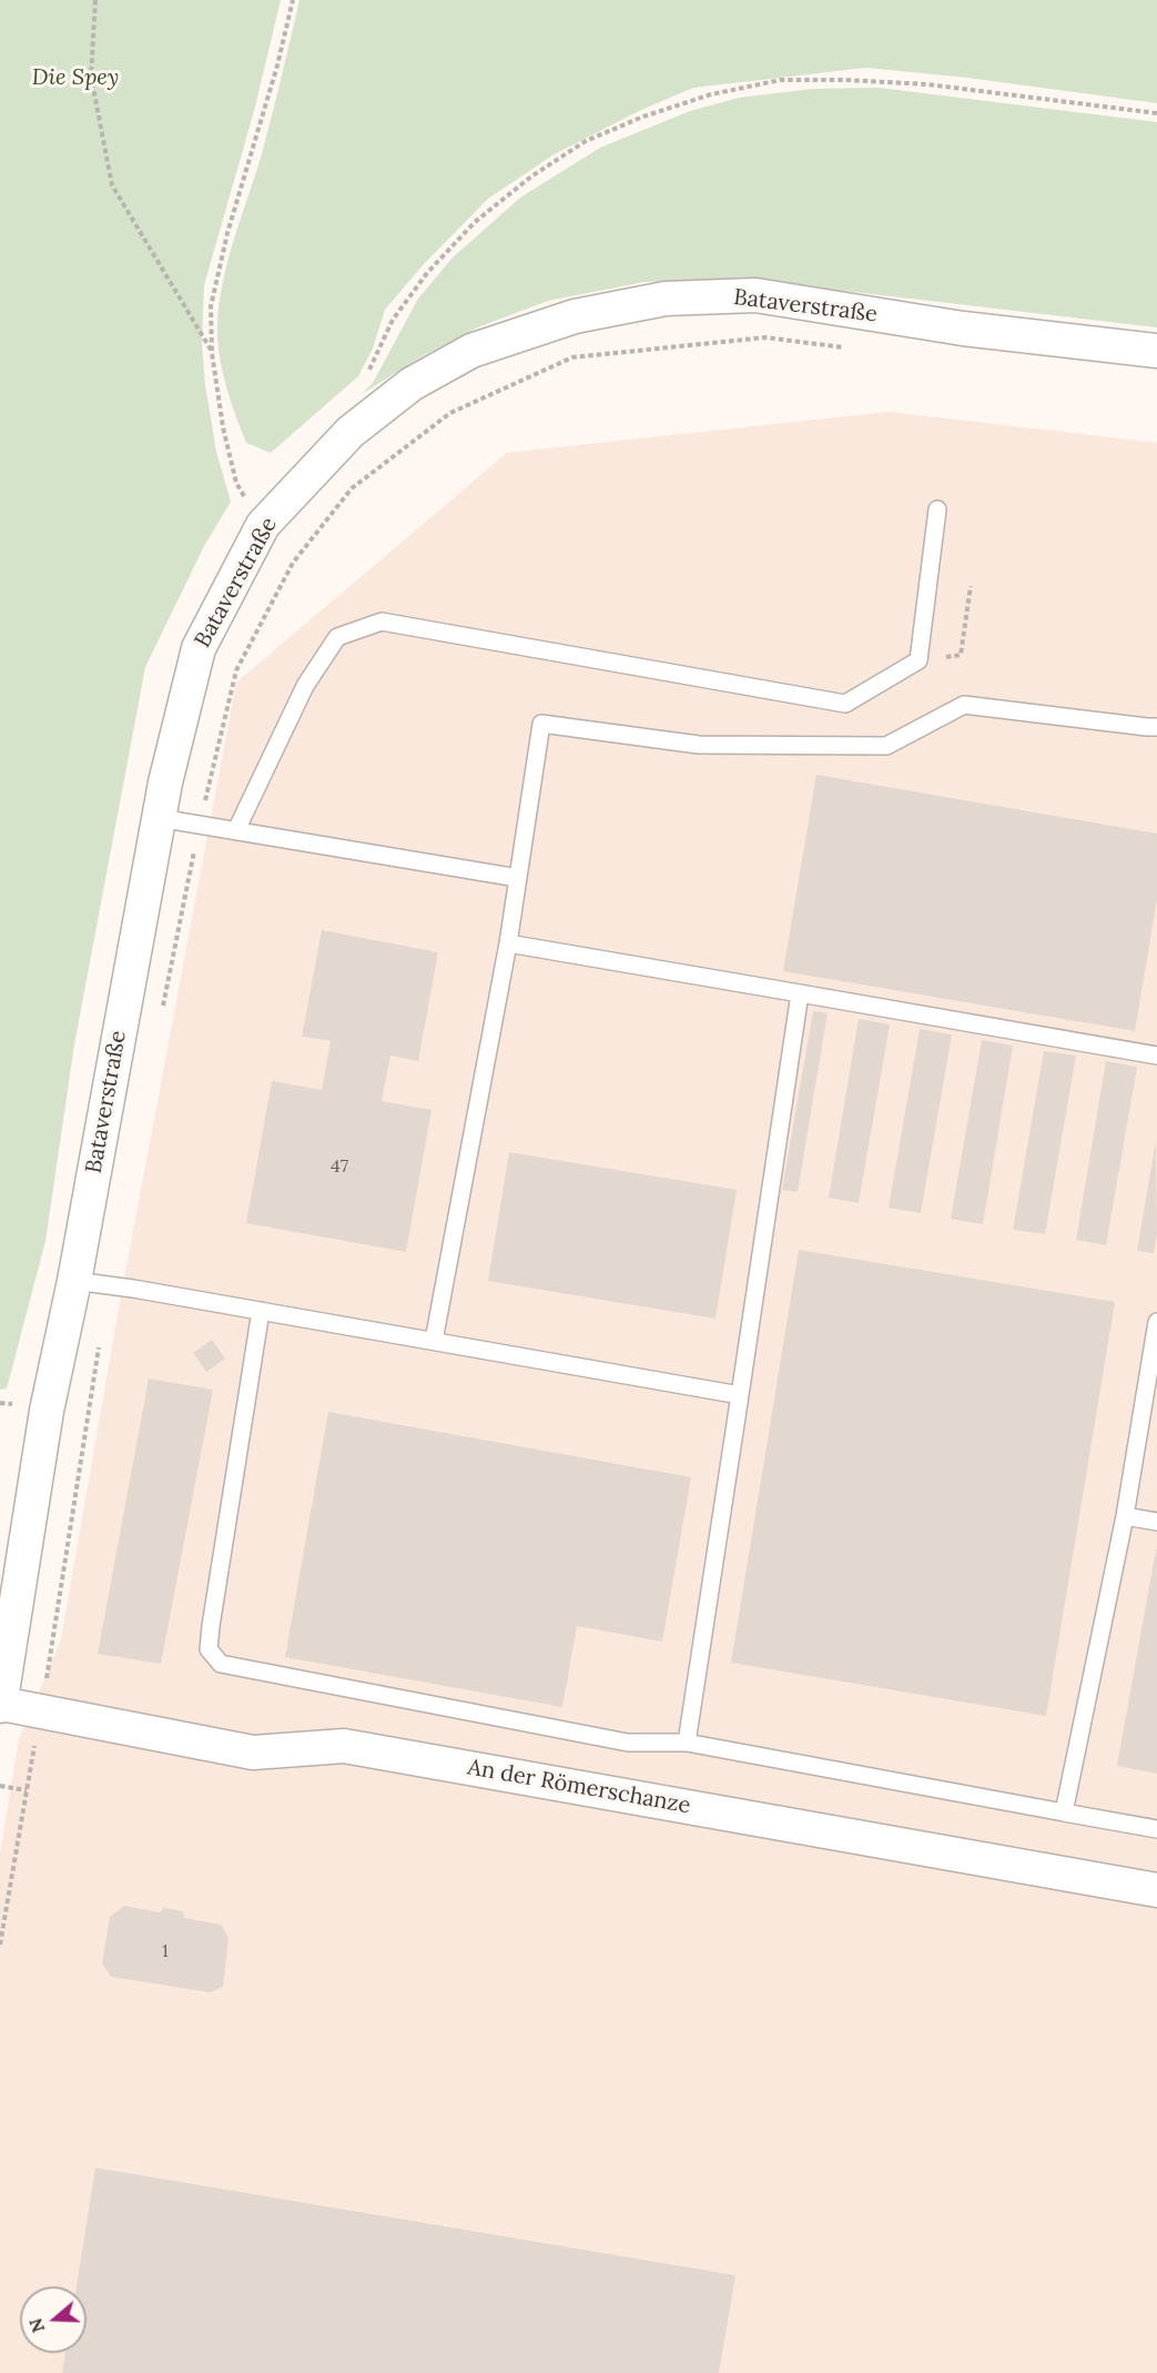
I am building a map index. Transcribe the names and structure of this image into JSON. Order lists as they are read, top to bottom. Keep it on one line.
{"streets":{"street":["Bataverstraße","An der Römerschanze"]},"crossings":[["Bataverstraße","An der Römerschanze"]],"parks":["Die Spey"],"house_numbers":["47","1"],"north":"left"}
